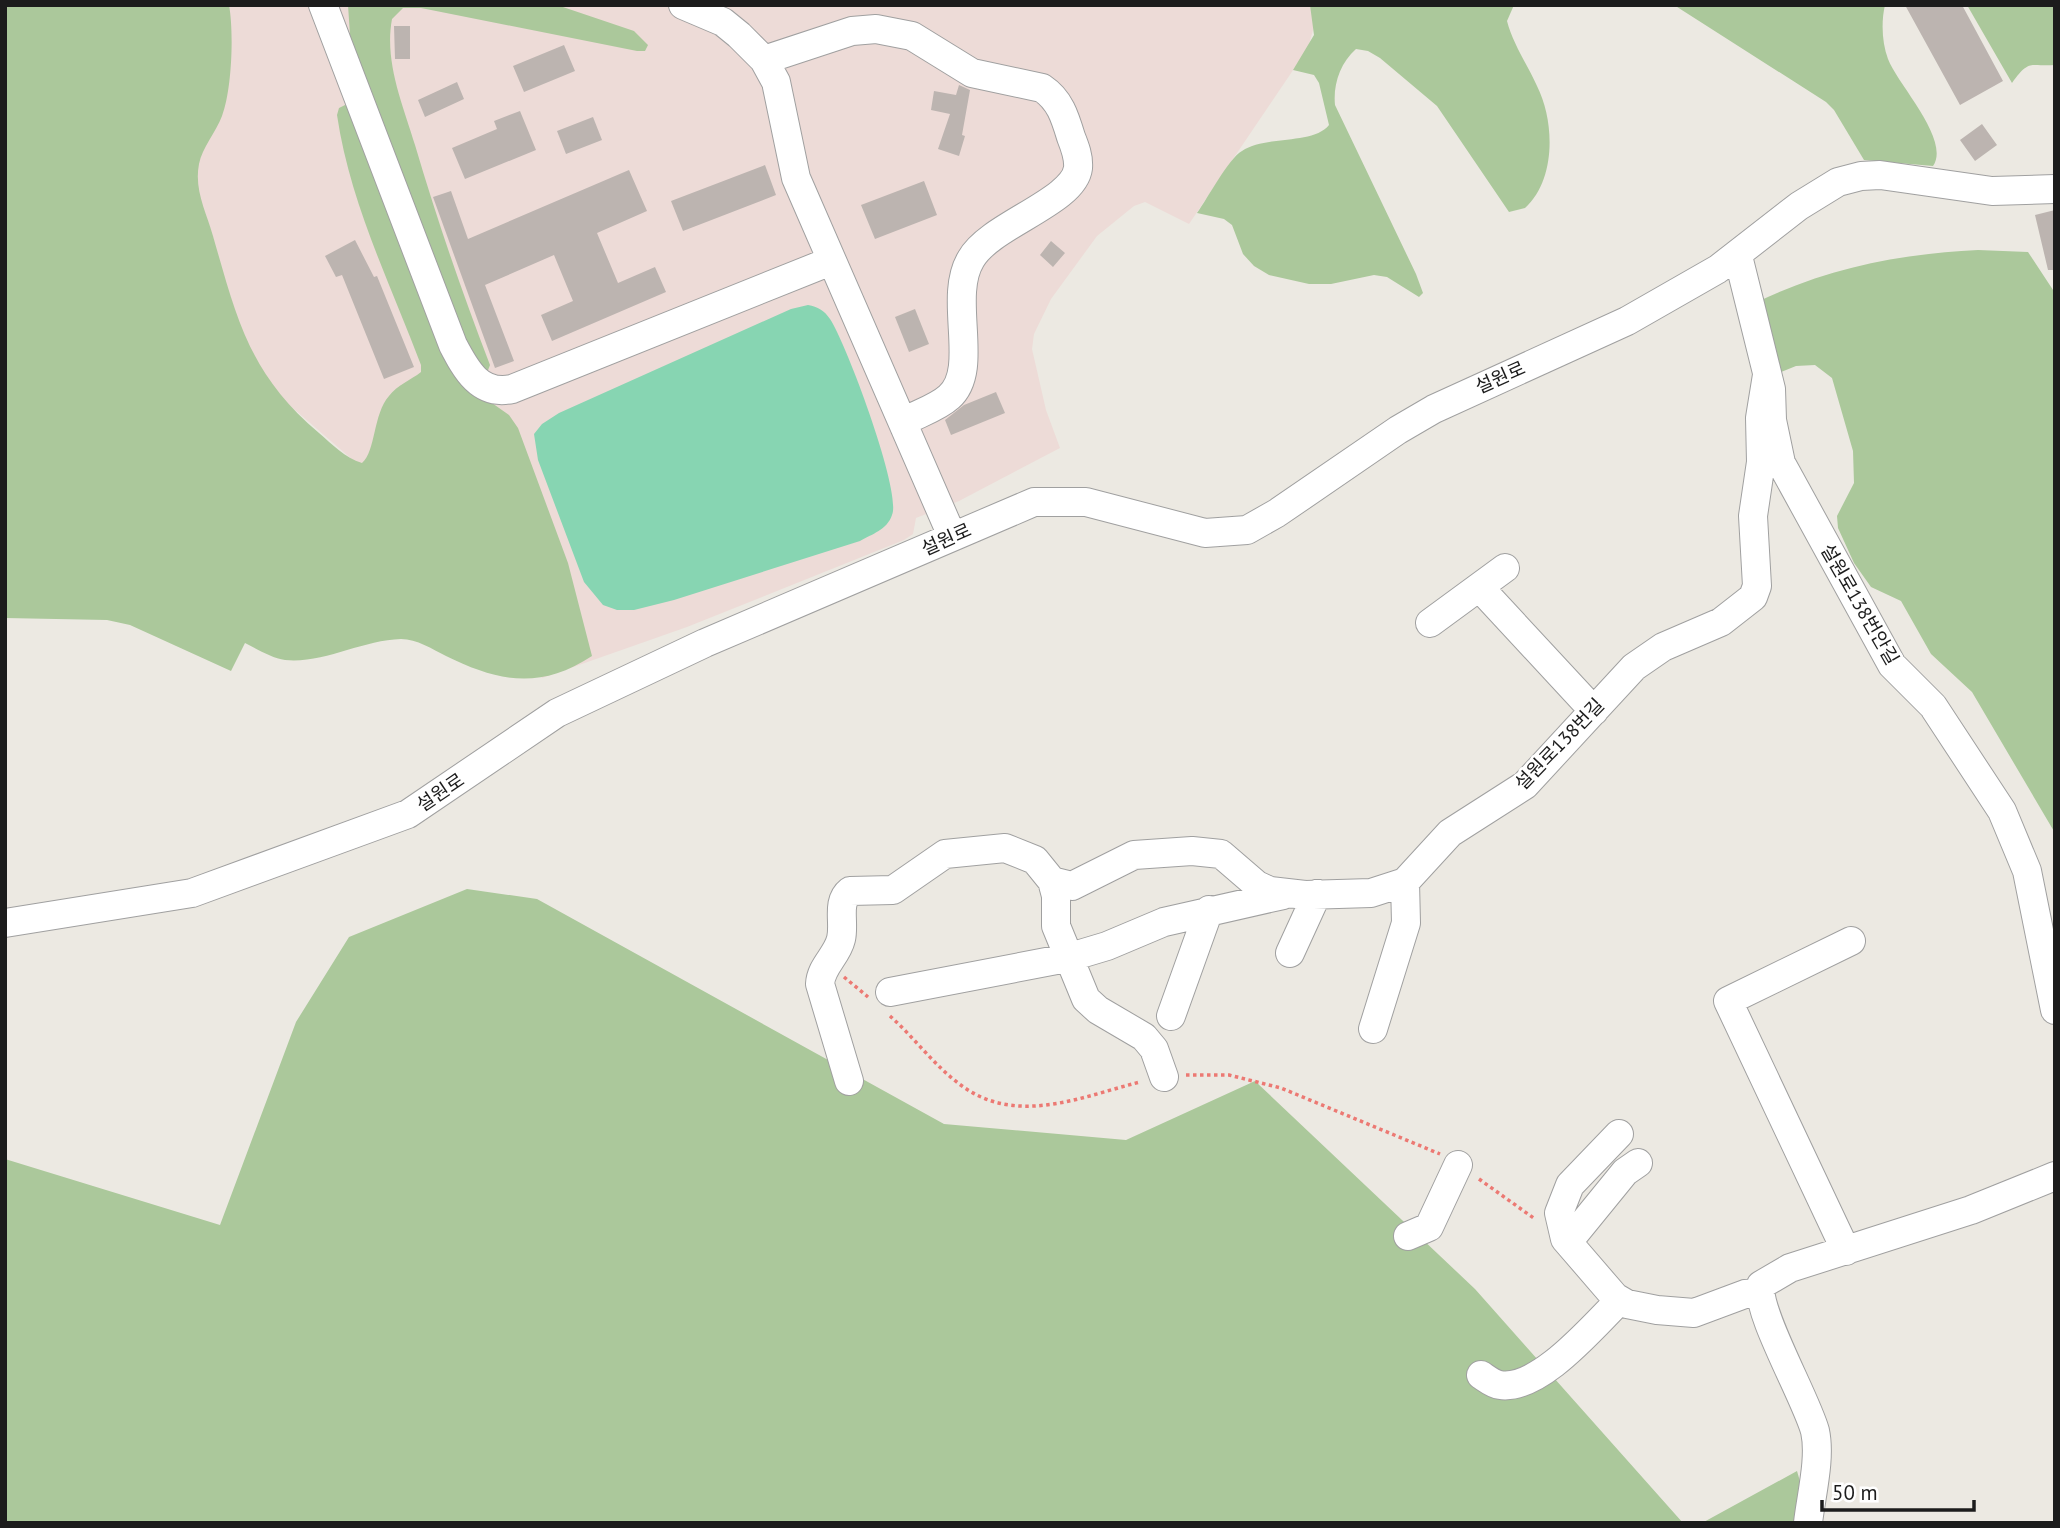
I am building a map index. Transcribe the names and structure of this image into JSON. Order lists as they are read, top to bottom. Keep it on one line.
{"streets":{"street":["설원로","설원로138번안길","설원로138번길"]},"crossings":[["설원로","설원로138번안길"],["설원로138번안길","설원로138번길"]],"scale_bar":"50 m"}
